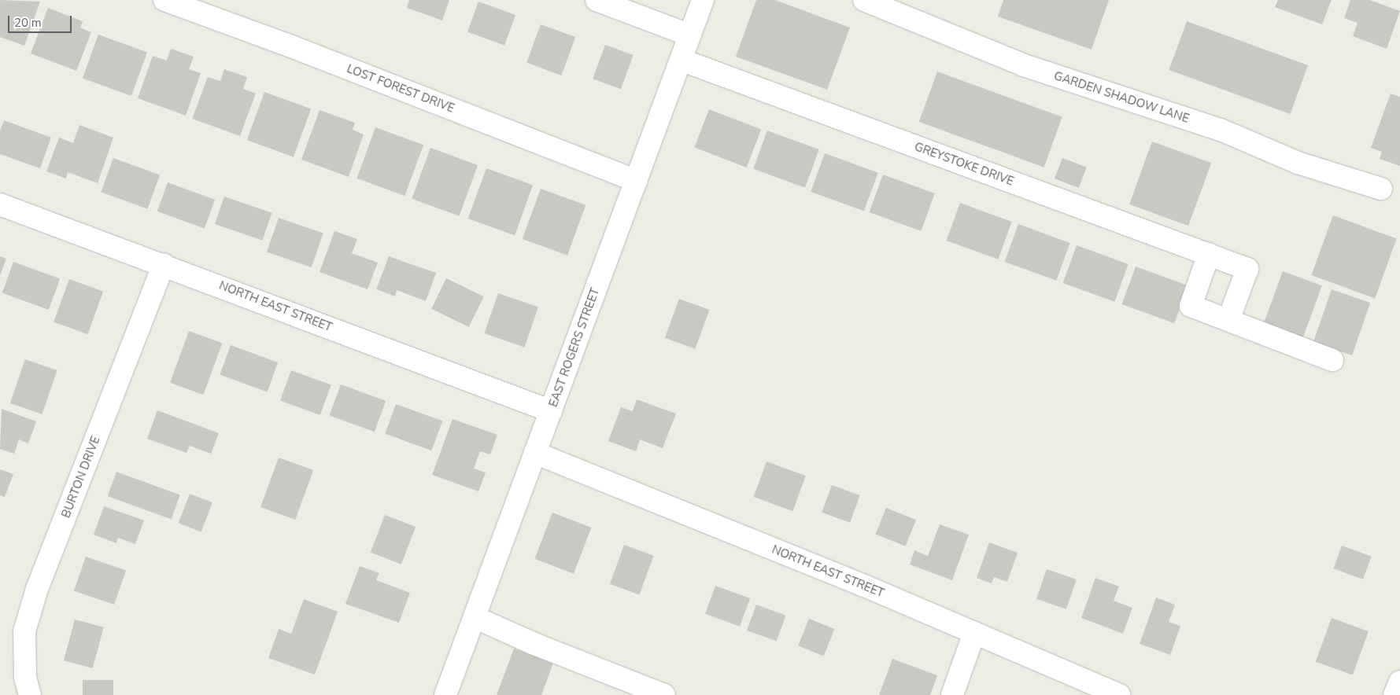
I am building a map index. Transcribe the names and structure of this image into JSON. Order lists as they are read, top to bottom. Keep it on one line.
{"streets":{"street":["LOST FOREST DRIVE","GARDEN SHADOW LANE","GREYSTOKE DRIVE","NORTH EAST STREET","EAST ROGERS STREET","BURTON DRIVE"]},"crossings":[["LOST FOREST DRIVE","EAST ROGERS STREET"],["GREYSTOKE DRIVE","EAST ROGERS STREET"],["NORTH EAST STREET","EAST ROGERS STREET"],["NORTH EAST STREET","BURTON DRIVE"]],"scale_bar":"20 m"}
